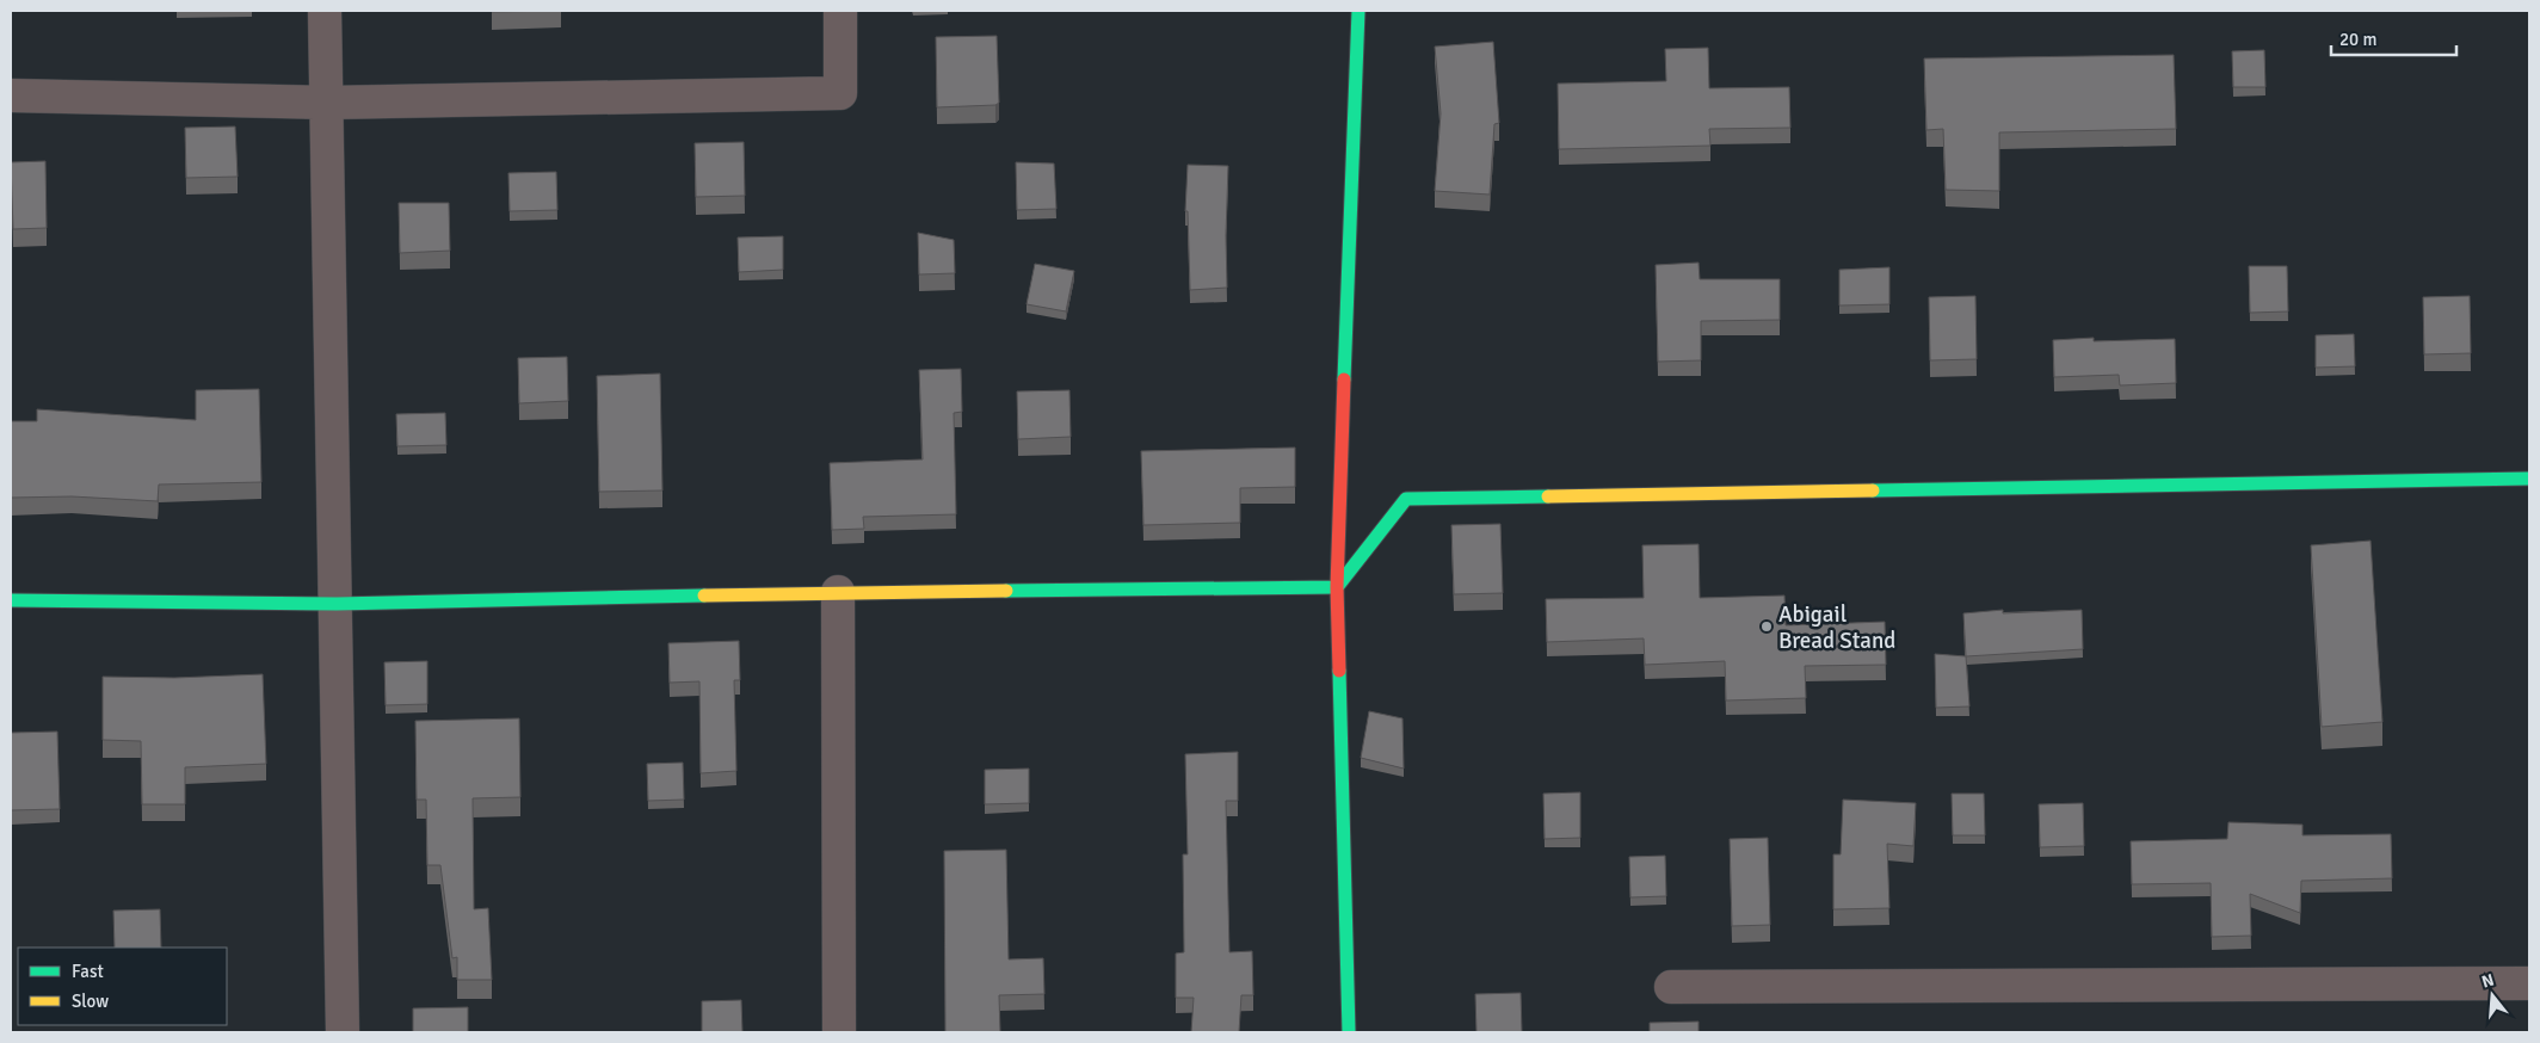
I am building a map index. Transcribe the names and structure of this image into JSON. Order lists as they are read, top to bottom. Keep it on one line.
{"places":["Abigail Bread Stand"],"legend":["Fast","Slow"],"scale_bar":"20 m","north":"top"}
